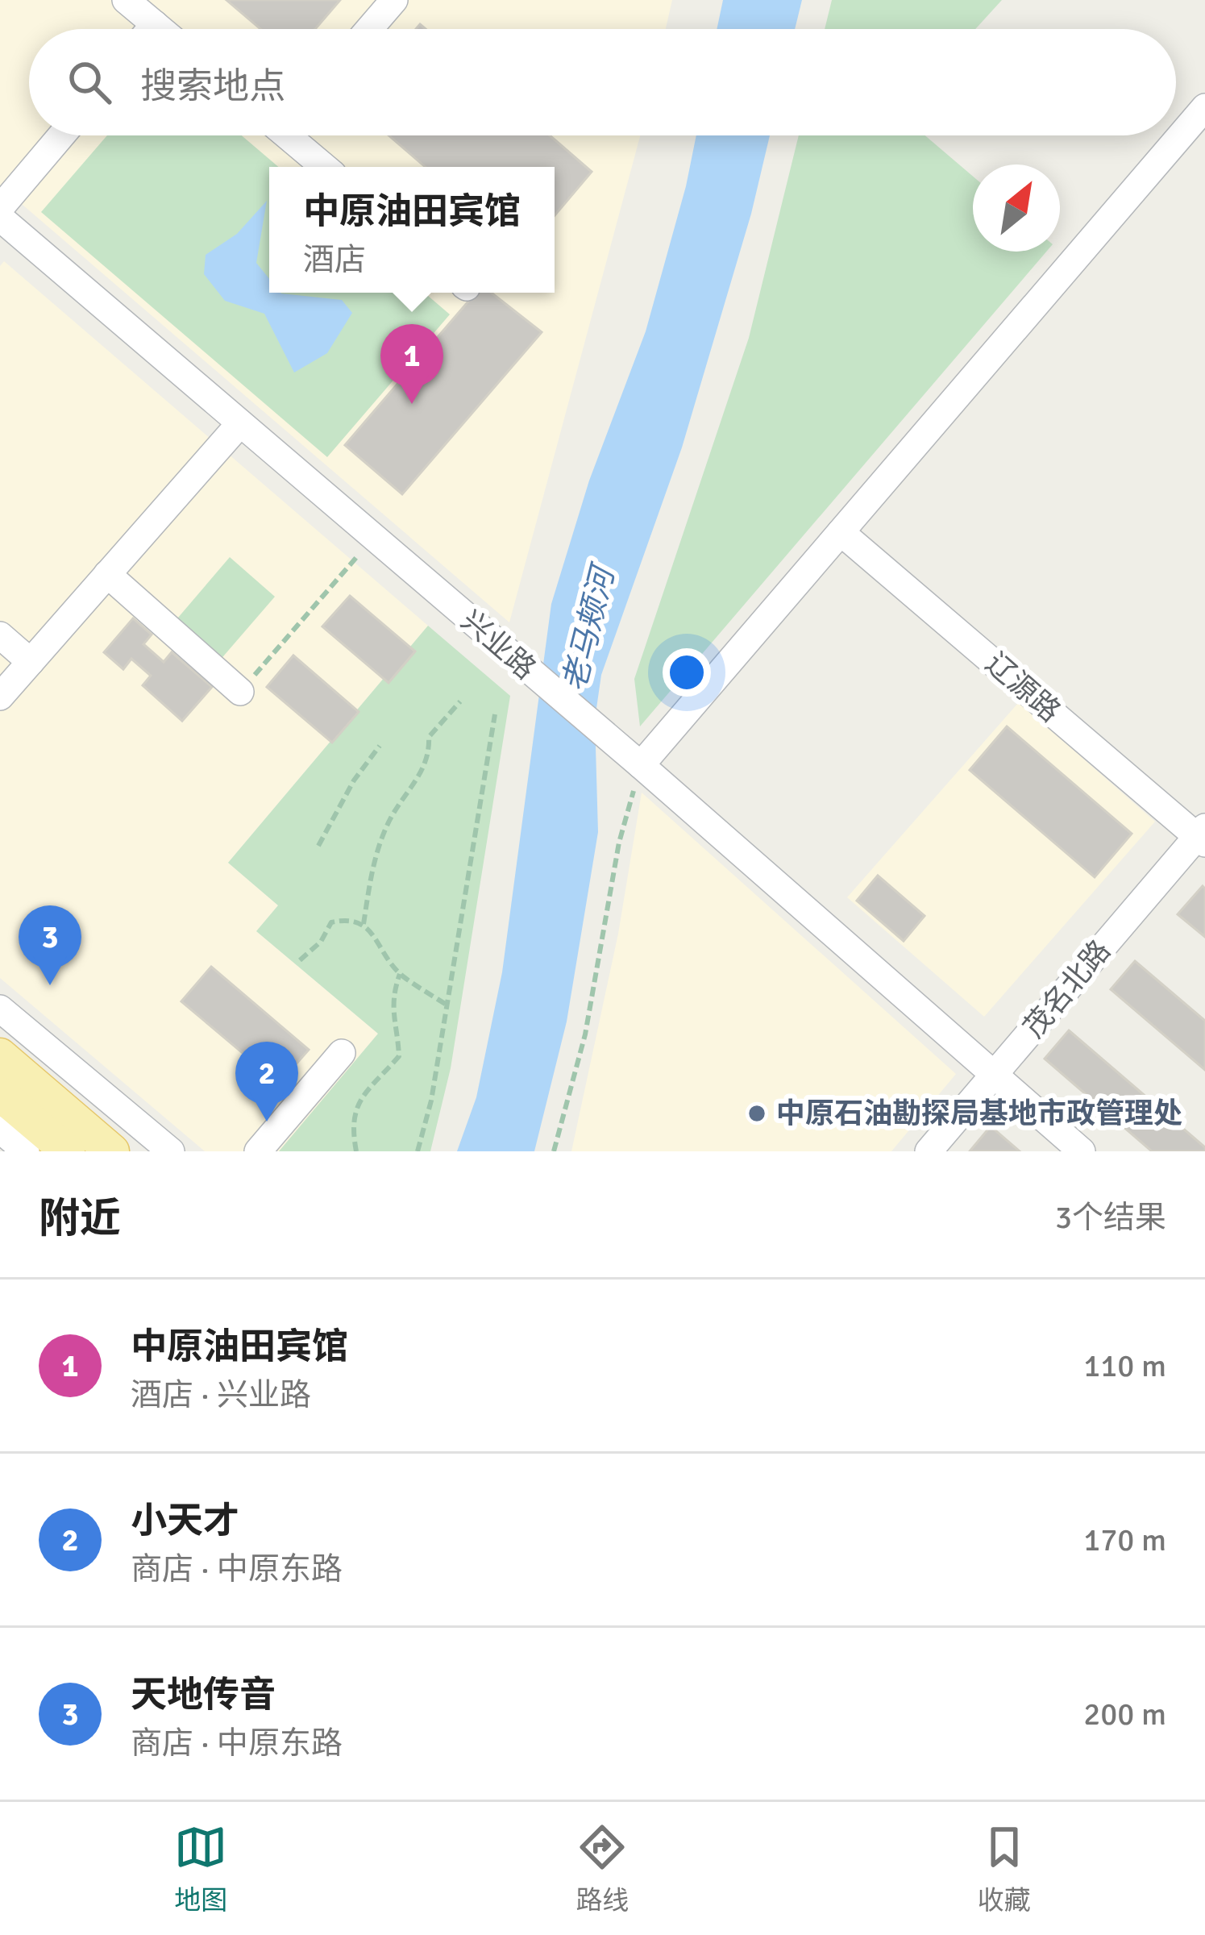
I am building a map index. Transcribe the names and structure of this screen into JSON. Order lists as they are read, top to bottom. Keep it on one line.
{"streets":{"street":["兴业路","辽源路","茂名北路"]},"crossings":[["兴业路","茂名北路"],["辽源路","茂名北路"]],"water":["老马颊河"],"places":["中原石油勘探局基地市政管理处"],"north":"top right","page":{"search":"搜索地点","popup":["中原油田宾馆","酒店"],"pins":["1","3","2"],"heading":["附近","3个结果"],"list":[{"mark":"1","name":"中原油田宾馆","note":"酒店 · 兴业路","value":"110 m"},{"mark":"2","name":"小天才","note":"商店 · 中原东路","value":"170 m"},{"mark":"3","name":"天地传音","note":"商店 · 中原东路","value":"200 m"}],"nav":["地图","路线","收藏"]}}
